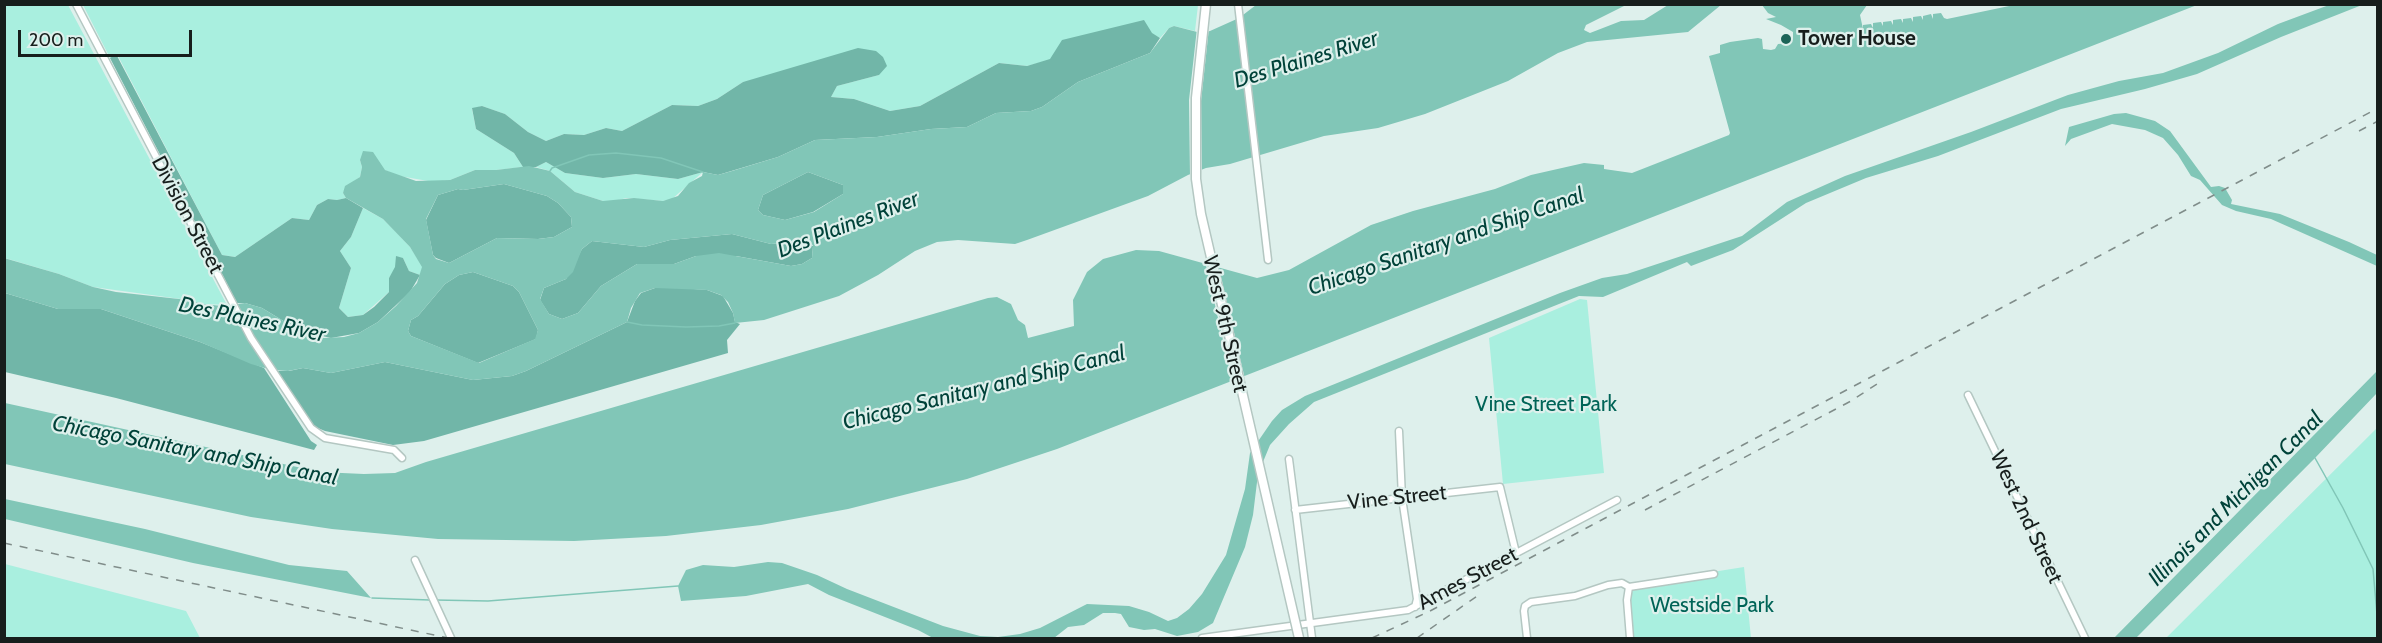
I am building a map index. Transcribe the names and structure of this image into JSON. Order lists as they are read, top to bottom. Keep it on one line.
{"streets":{"main road":["West 9th Street"],"street":["Division Street","Vine Street","West 2nd Street","Ames Street"]},"crossings":[["Vine Street","Ames Street"]],"water":["Des Plaines River","Chicago Sanitary and Ship Canal","Illinois and Michigan Canal"],"parks":["Vine Street Park","Westside Park"],"places":["Tower House"],"scale_bar":"200 m"}
